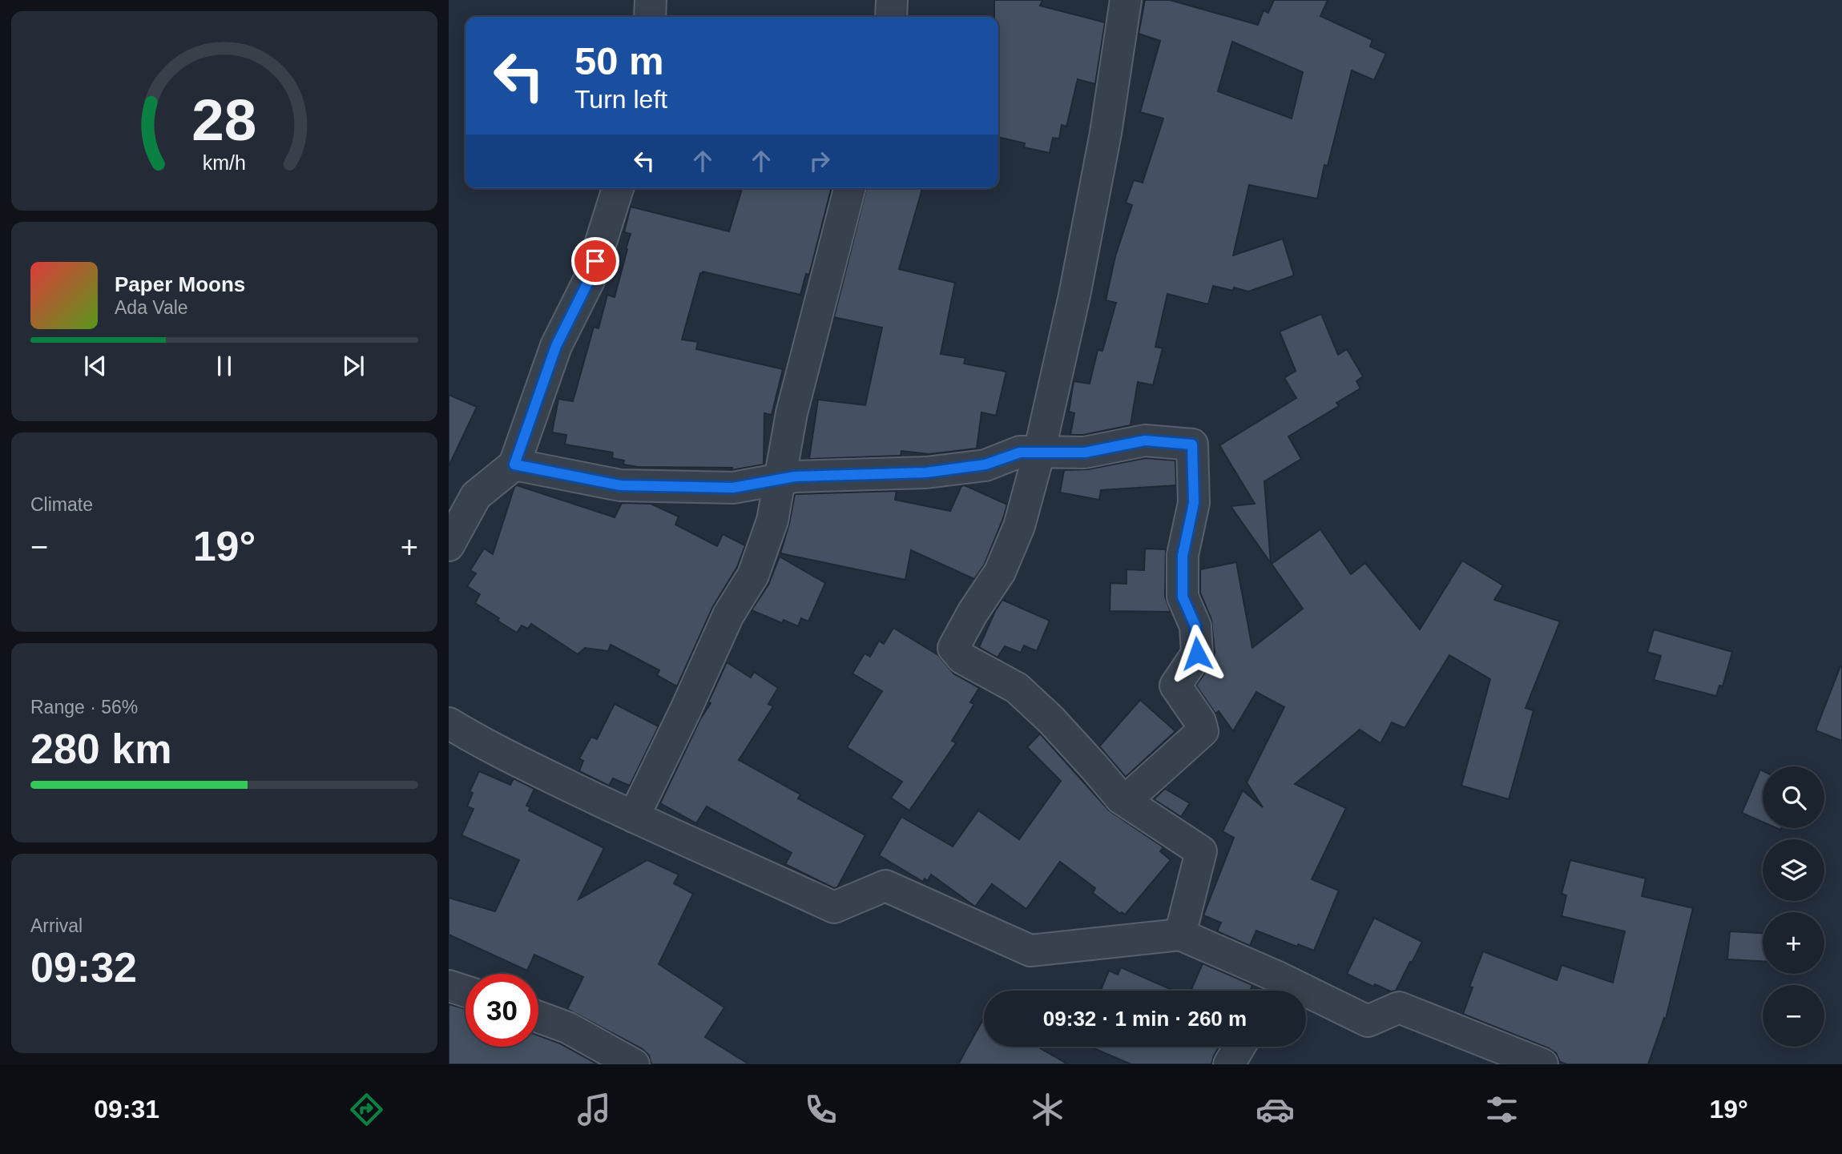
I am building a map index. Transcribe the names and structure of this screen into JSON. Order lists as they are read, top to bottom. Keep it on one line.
{"page":{"turn":["50 m","Turn left"],"song":["Paper Moons","Ada Vale"],"tile":["Climate",["Range · 56%","280 km"],["Arrival","09:32"]],"heat":["−","19°","+"],"map_buttons":["+","−"],"limit":"30","trip":"09:32 · 1 min · 260 m","tabs":["09:31","19°"],"gauge":["28","km/h"]}}
